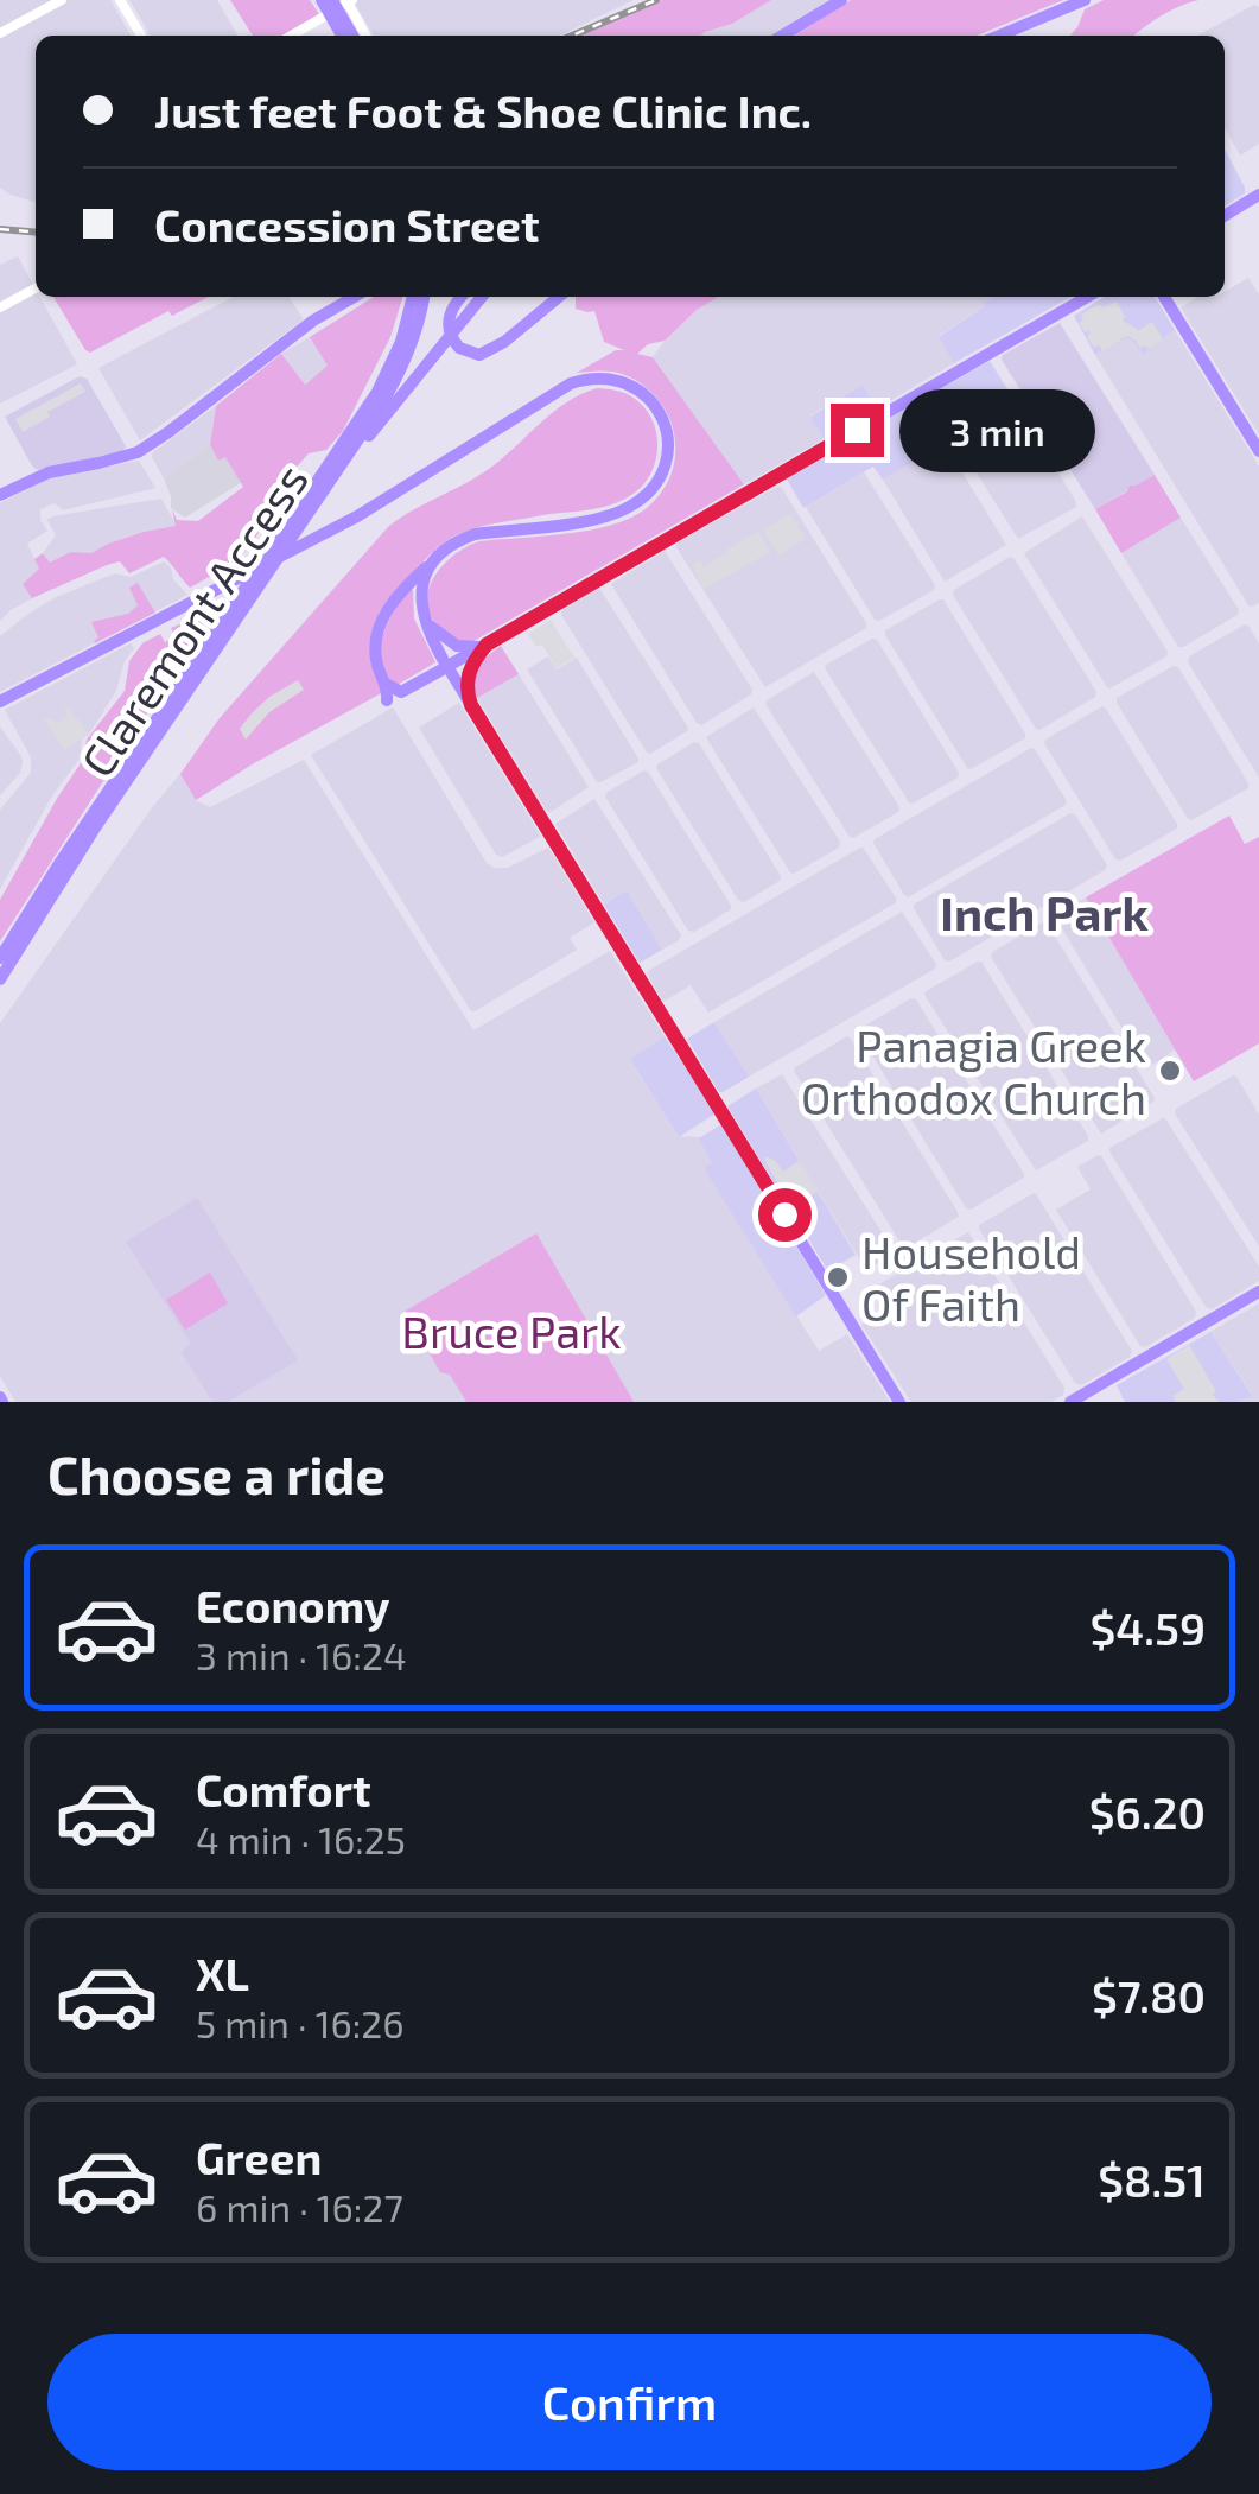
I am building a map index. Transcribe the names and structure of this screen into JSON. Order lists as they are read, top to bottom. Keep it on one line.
{"streets":{"main road":["Claremont Access"]},"districts":["Inch Park"],"parks":["Bruce Park"],"places":["Panagia Greek Orthodox Church","Household Of Faith"],"page":{"banner":["Just feet Foot & Shoe Clinic Inc.","Concession Street"],"bubble":"3 min","heading":"Choose a ride","list":[{"name":"Economy","note":"3 min · 16:24","value":"$4.59"},{"name":"Comfort","note":"4 min · 16:25","value":"$6.20"},{"name":"XL","note":"5 min · 16:26","value":"$7.80"},{"name":"Green","note":"6 min · 16:27","value":"$8.51"}],"buttons":"Confirm"}}
